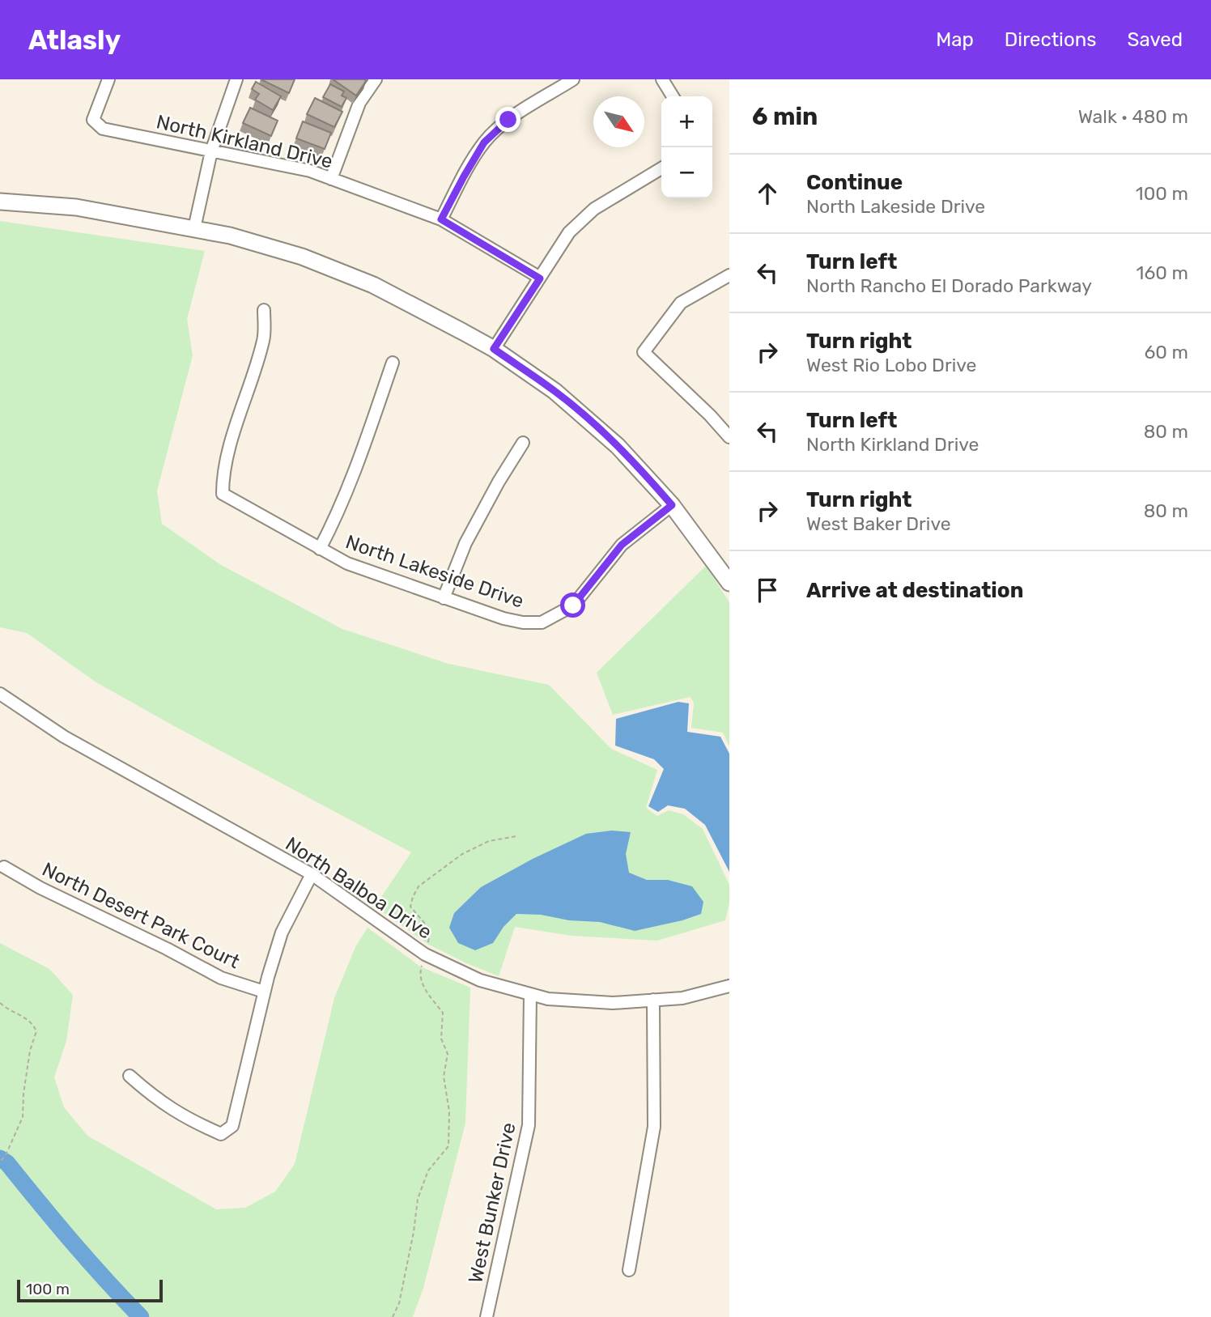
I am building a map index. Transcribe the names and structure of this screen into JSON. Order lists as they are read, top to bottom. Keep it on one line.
{"streets":{"street":["North Kirkland Drive","North Lakeside Drive","North Balboa Drive","North Desert Park Court","West Bunker Drive"]},"crossings":[["North Balboa Drive","West Bunker Drive"]],"scale_bar":"100 m","north":"bottom right","page":{"header":"Atlasly","nav":["Map","Directions","Saved"],"heading":["6 min","Walk · 480 m"],"map_buttons":["+","−"],"list":[["Continue","North Lakeside Drive","100 m"],["Turn left","North Rancho El Dorado Parkway","160 m"],["Turn right","West Rio Lobo Drive","60 m"],["Turn left","North Kirkland Drive","80 m"],["Turn right","West Baker Drive","80 m"],"Arrive at destination"],"scale":"100 m"}}
